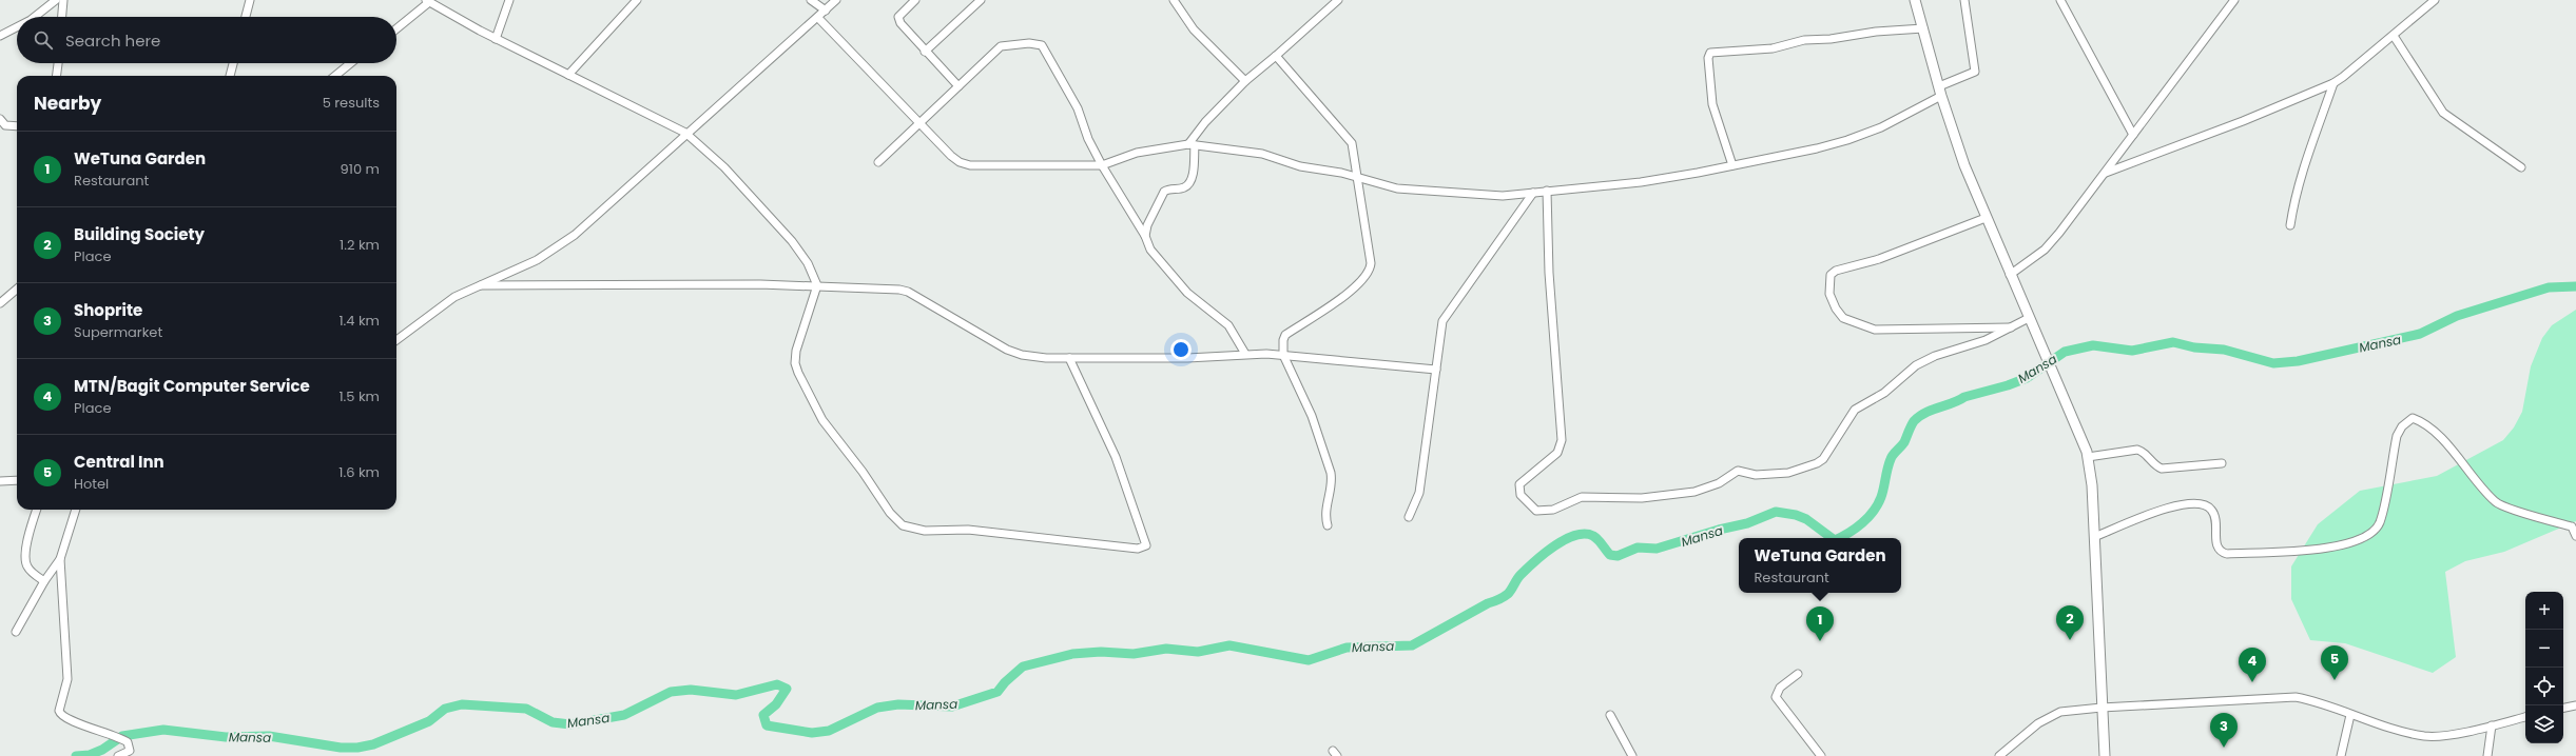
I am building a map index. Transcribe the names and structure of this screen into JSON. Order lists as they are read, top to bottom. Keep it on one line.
{"water":["Mansa"],"page":{"search":"Search here","heading":["Nearby","5 results"],"list":[{"mark":"1","name":"WeTuna Garden","note":"Restaurant","value":"910 m"},{"mark":"2","name":"Building Society","note":"Place","value":"1.2 km"},{"mark":"3","name":"Shoprite","note":"Supermarket","value":"1.4 km"},{"mark":"4","name":"MTN/Bagit Computer Service","note":"Place","value":"1.5 km"},{"mark":"5","name":"Central Inn","note":"Hotel","value":"1.6 km"}],"popup":["WeTuna Garden","Restaurant"],"map_buttons":["+","−"],"pins":["2","1","5","4","3"]}}
